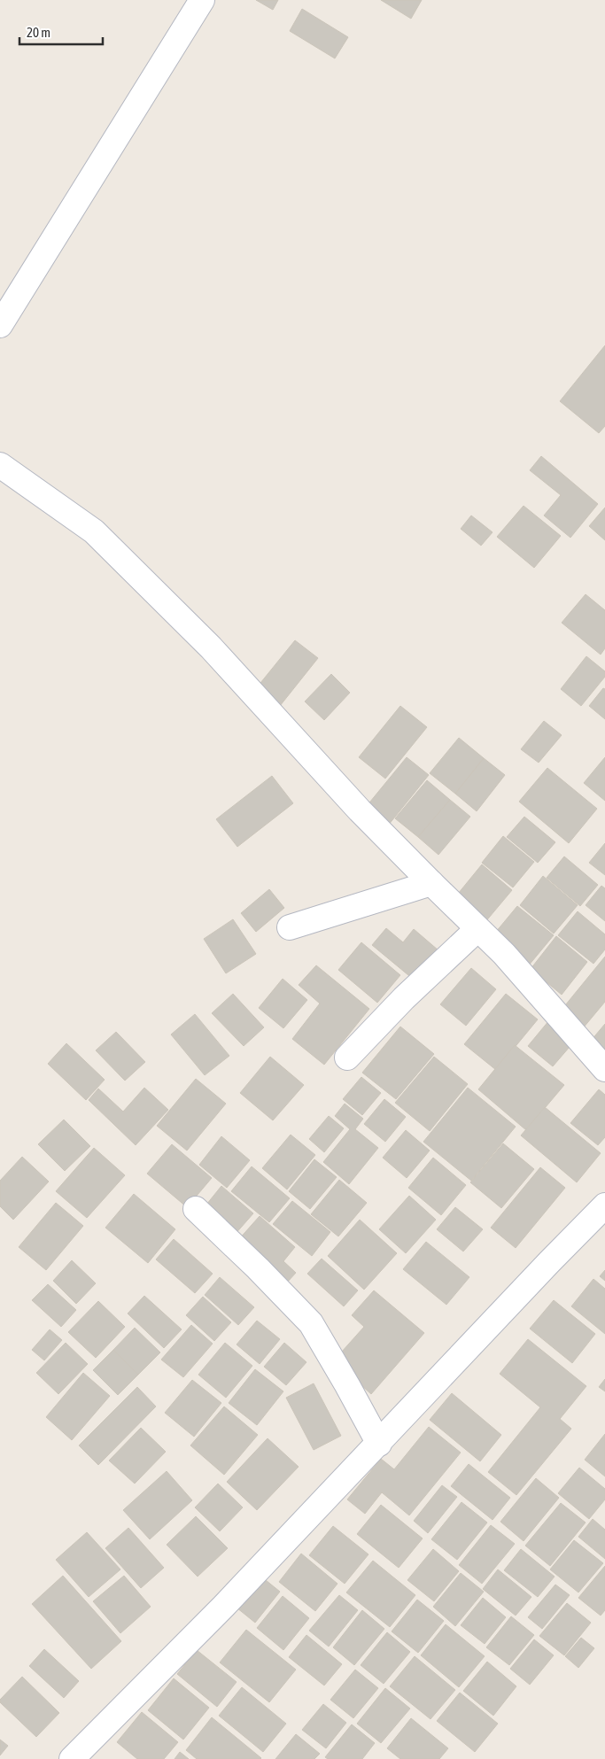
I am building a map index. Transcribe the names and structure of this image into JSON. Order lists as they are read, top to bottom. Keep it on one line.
{"scale_bar":"20 m"}
